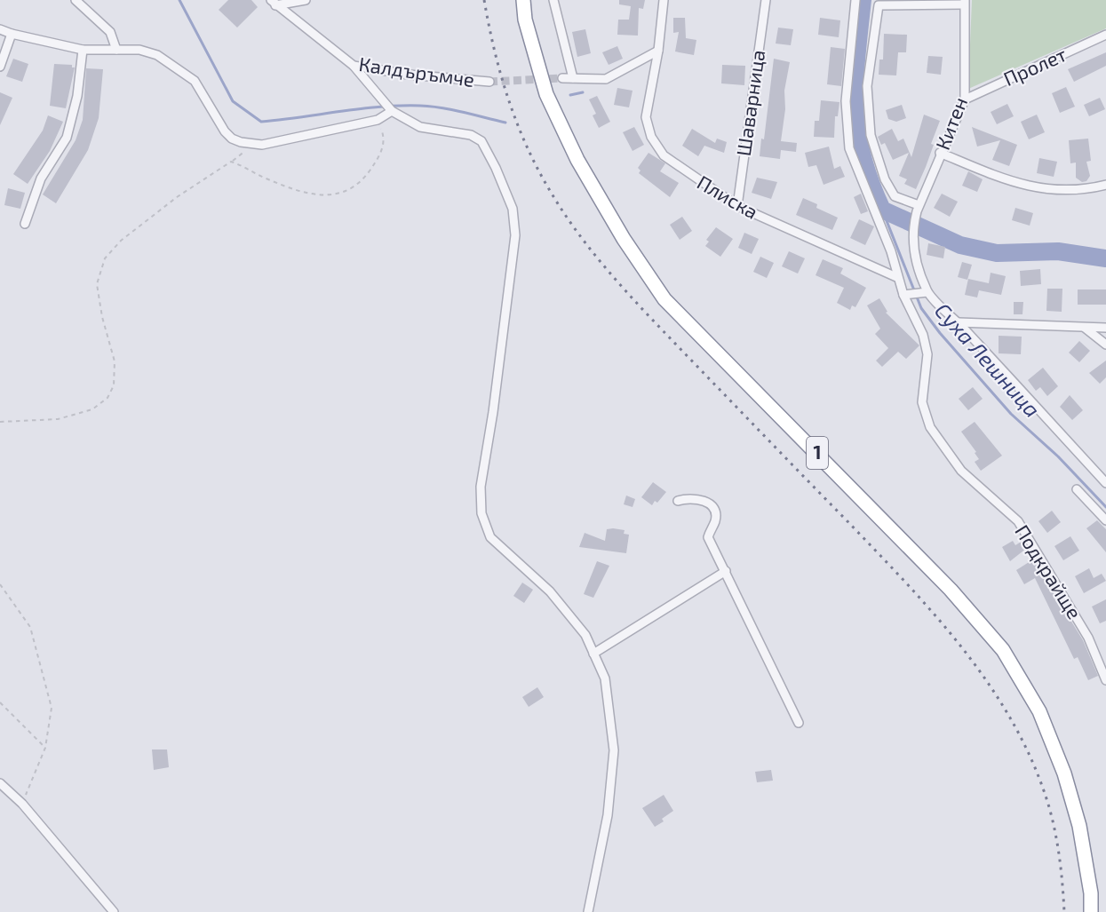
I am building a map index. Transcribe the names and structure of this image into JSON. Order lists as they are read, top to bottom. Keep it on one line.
{"streets":{"highway":["1"],"street":["Пролет","Калдъръмче","Шаварница","Китен","Плиска","Подкрайще"]},"crossings":[["Пролет","Китен"],["Шаварница","Плиска"],["Плиска","Подкрайще"]],"water":["Суха Лешница"]}
